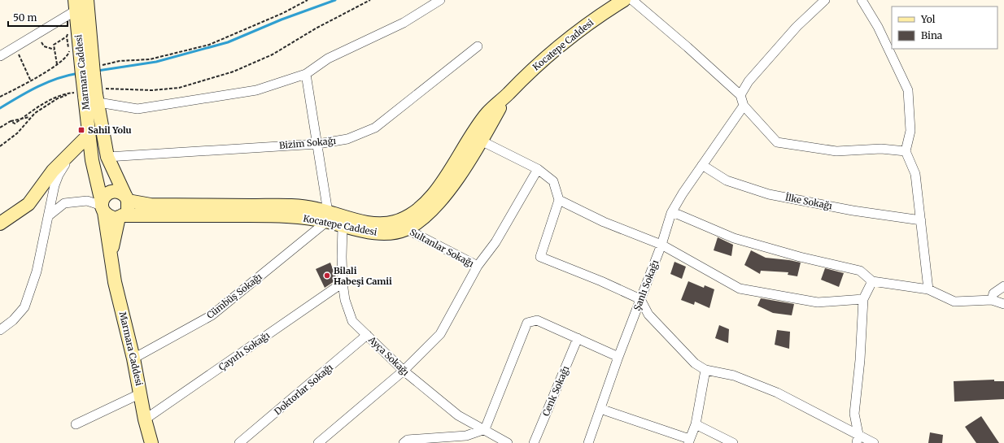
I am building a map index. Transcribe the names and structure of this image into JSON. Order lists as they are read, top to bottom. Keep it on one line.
{"streets":{"main road":["Kocatepe Caddesi","Marmara Caddesi"],"street":["Bizim Sokağı","İlke Sokağı","Sultanlar Sokağı","Şanlı Sokağı","Cümbüş Sokağı","Çayırlı Sokağı","Ayça Sokağı","Doktorlar Sokağı","Cenk Sokağı"]},"crossings":[["Kocatepe Caddesi","Marmara Caddesi"],["Kocatepe Caddesi","Sultanlar Sokağı"],["Kocatepe Caddesi","Cümbüş Sokağı"],["Kocatepe Caddesi","Ayça Sokağı"],["Marmara Caddesi","Bizim Sokağı"],["Marmara Caddesi","Cümbüş Sokağı"],["Marmara Caddesi","Çayırlı Sokağı"],["İlke Sokağı","Şanlı Sokağı"],["Çayırlı Sokağı","Ayça Sokağı"],["Ayça Sokağı","Doktorlar Sokağı"]],"places":{"transit":["Sahil Yolu"],"other":["Bilali Habeşi Camii"]},"legend":["Yol","Bina"],"scale_bar":"50 m"}
